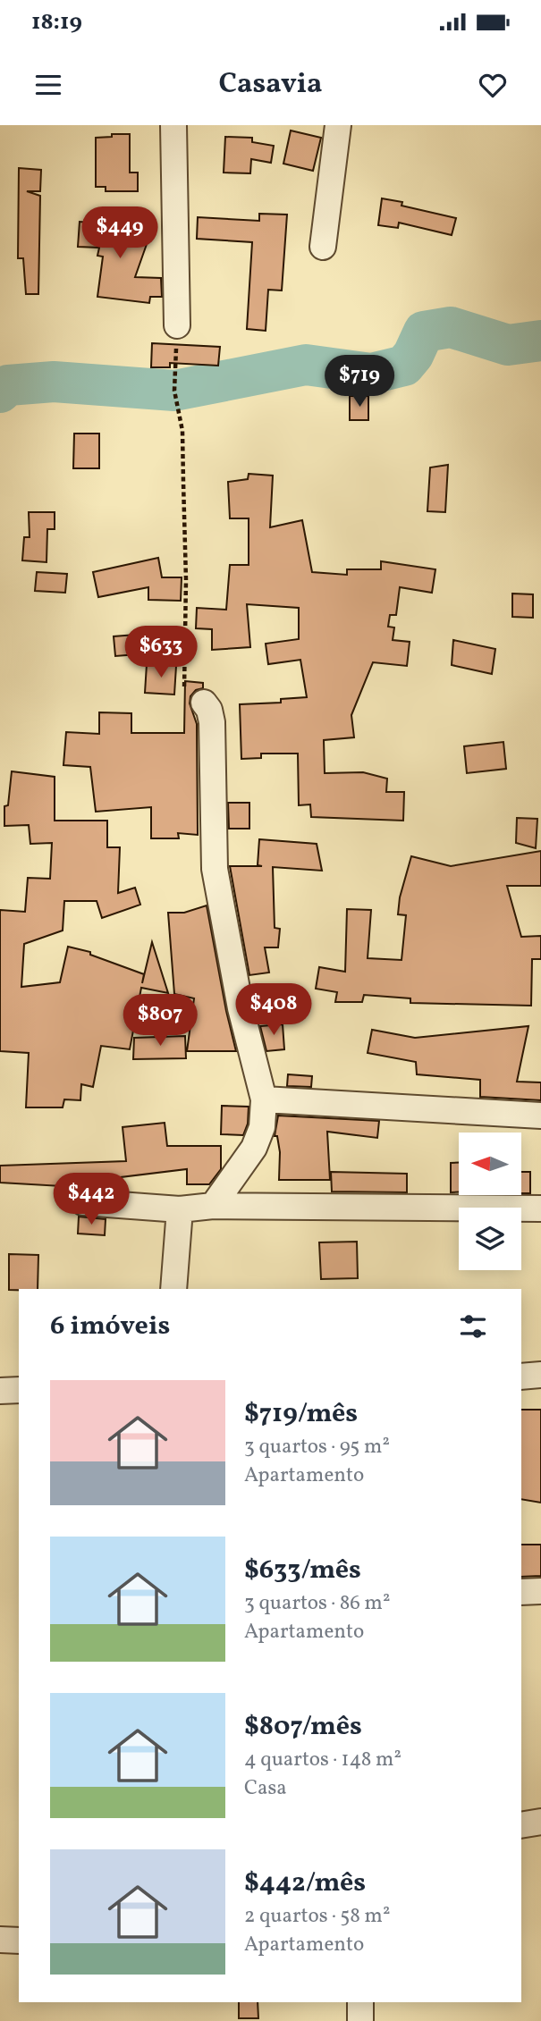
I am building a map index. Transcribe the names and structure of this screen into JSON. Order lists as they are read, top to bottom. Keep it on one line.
{"north":"left","page":{"status":"18:19","header":"Casavia","price":["$449","$719","$633","$408","$807","$442"],"heading":"6 imóveis","list":[{"name":"$719/mês","note":"3 quartos · 95 m² · Apartamento"},{"name":"$633/mês","note":"3 quartos · 86 m² · Apartamento"},{"name":"$807/mês","note":"4 quartos · 148 m² · Casa"},{"name":"$442/mês","note":"2 quartos · 58 m² · Apartamento"}]}}
